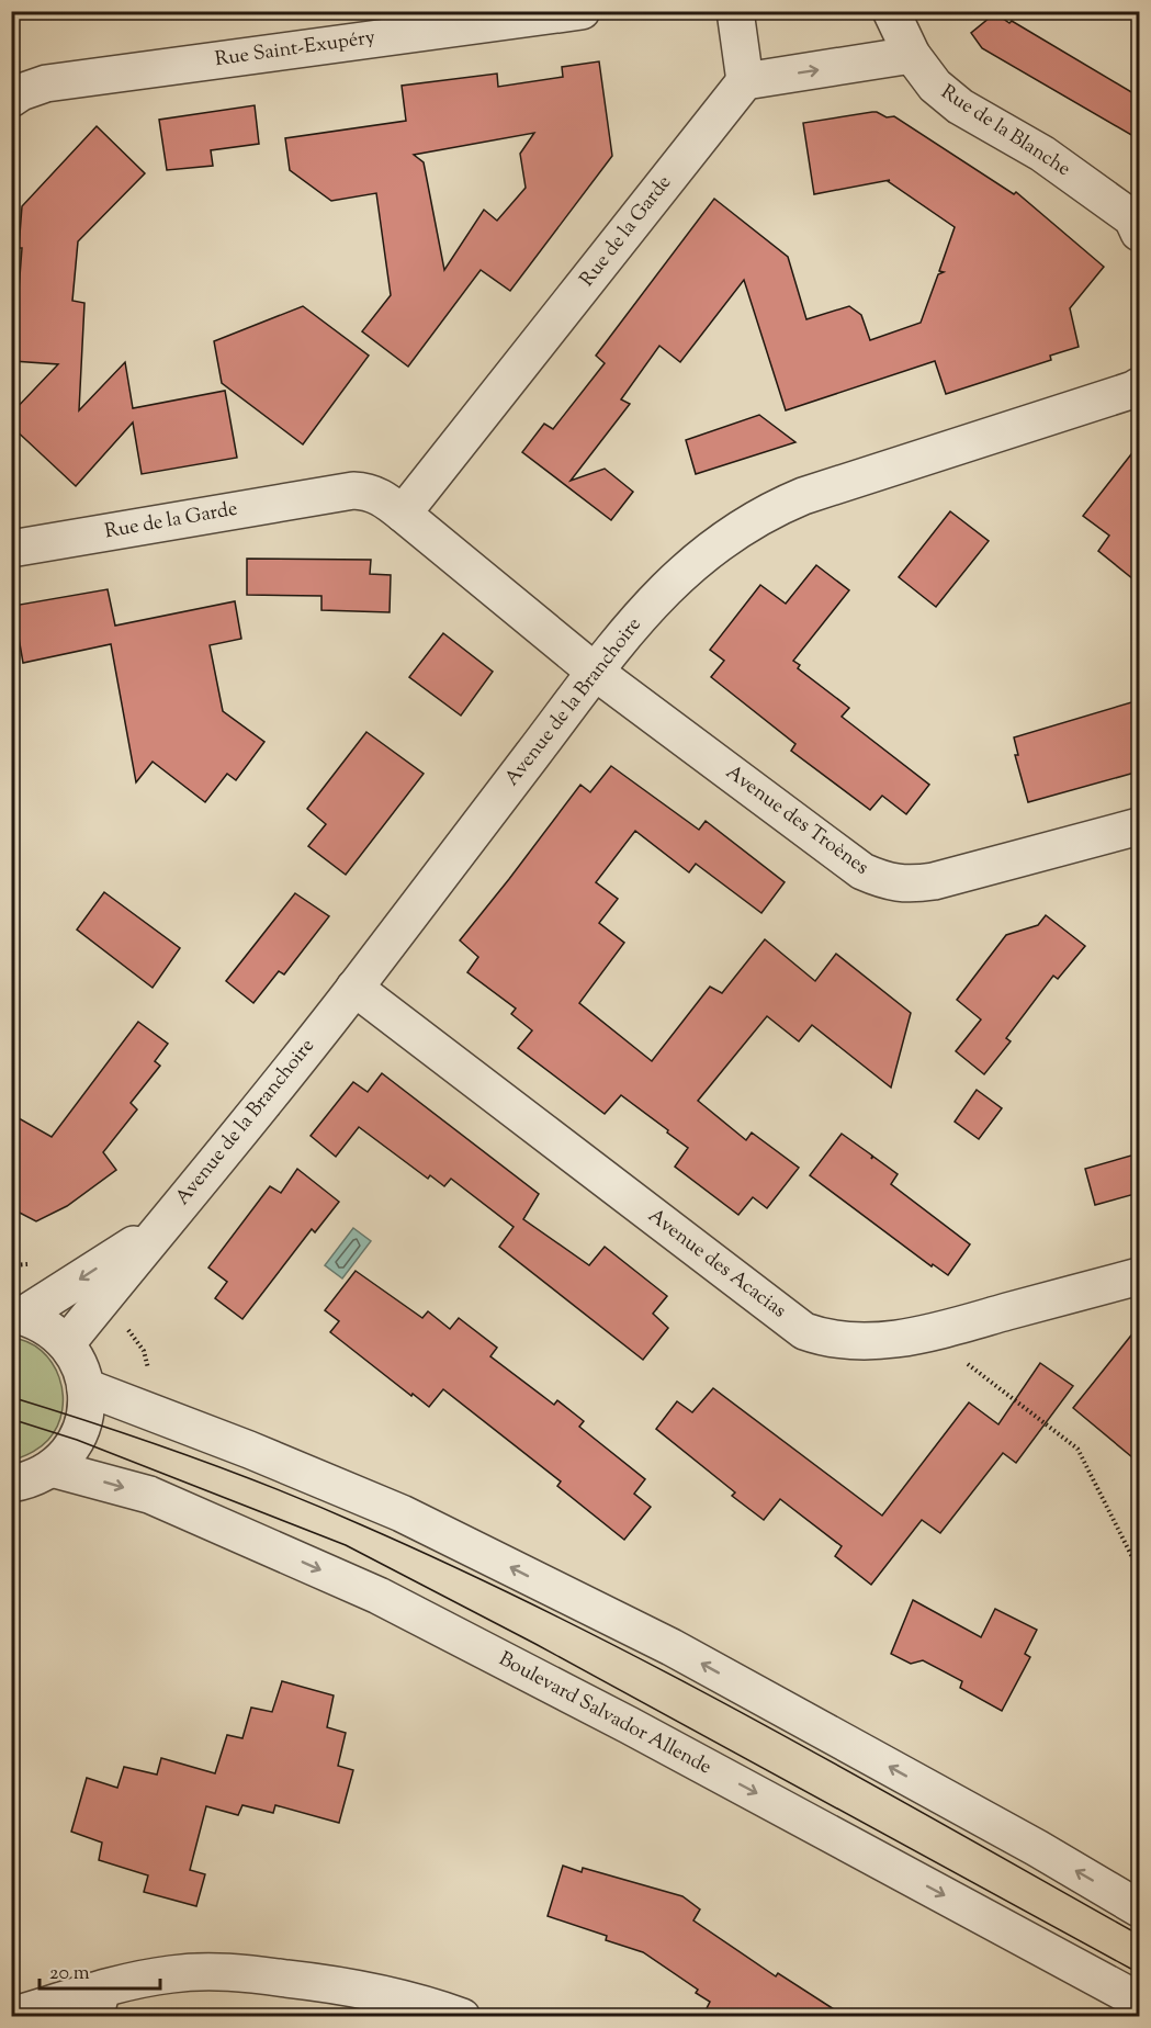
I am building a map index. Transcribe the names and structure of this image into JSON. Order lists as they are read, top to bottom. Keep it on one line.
{"streets":{"street":["Rue Saint-Exupéry","Rue de la Blanche","Rue de la Garde","Avenue de la Branchoire","Avenue des Troènes","Avenue des Acacias","Boulevard Salvador Allende"]},"crossings":[["Rue de la Garde","Avenue de la Branchoire"],["Rue de la Garde","Avenue des Troènes"],["Avenue de la Branchoire","Avenue des Troènes"],["Avenue de la Branchoire","Avenue des Acacias"]],"scale_bar":"20 m"}
